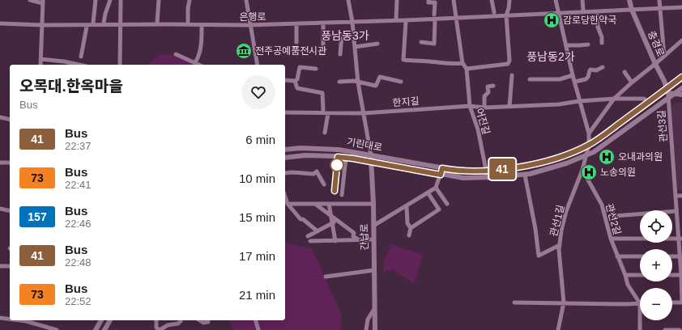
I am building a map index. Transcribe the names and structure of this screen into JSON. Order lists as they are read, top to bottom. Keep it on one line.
{"streets":{"street":["은행로","충경로","한지길","어진길","관선3길","기린대로","관선2길","관선1길","간납로"]},"crossings":[["은행로","충경로"],["은행로","관선1길"],["충경로","관선3길"],["충경로","기린대로"],["한지길","어진길"],["한지길","기린대로"],["한지길","관선1길"],["어진길","기린대로"],["관선3길","기린대로"],["기린대로","관선1길"],["기린대로","간납로"],["관선2길","관선1길"]],"districts":["풍남동3가","풍남동2가"],"places":{"hospital":["감로당한약국","오내과의원","노송의원"],"museum":["전주공예품전시관"]},"lines":["bus line 41"],"page":{"on_map":"41","heading":["오목대.한옥마을","Bus"],"list":[{"mark":"41","name":"Bus","note":"22:37","value":"6 min"},{"mark":"73","name":"Bus","note":"22:41","value":"10 min"},{"mark":"157","name":"Bus","note":"22:46","value":"15 min"},{"mark":"41","name":"Bus","note":"22:48","value":"17 min"},{"mark":"73","name":"Bus","note":"22:52","value":"21 min"}],"map_buttons":["+","−"]}}
